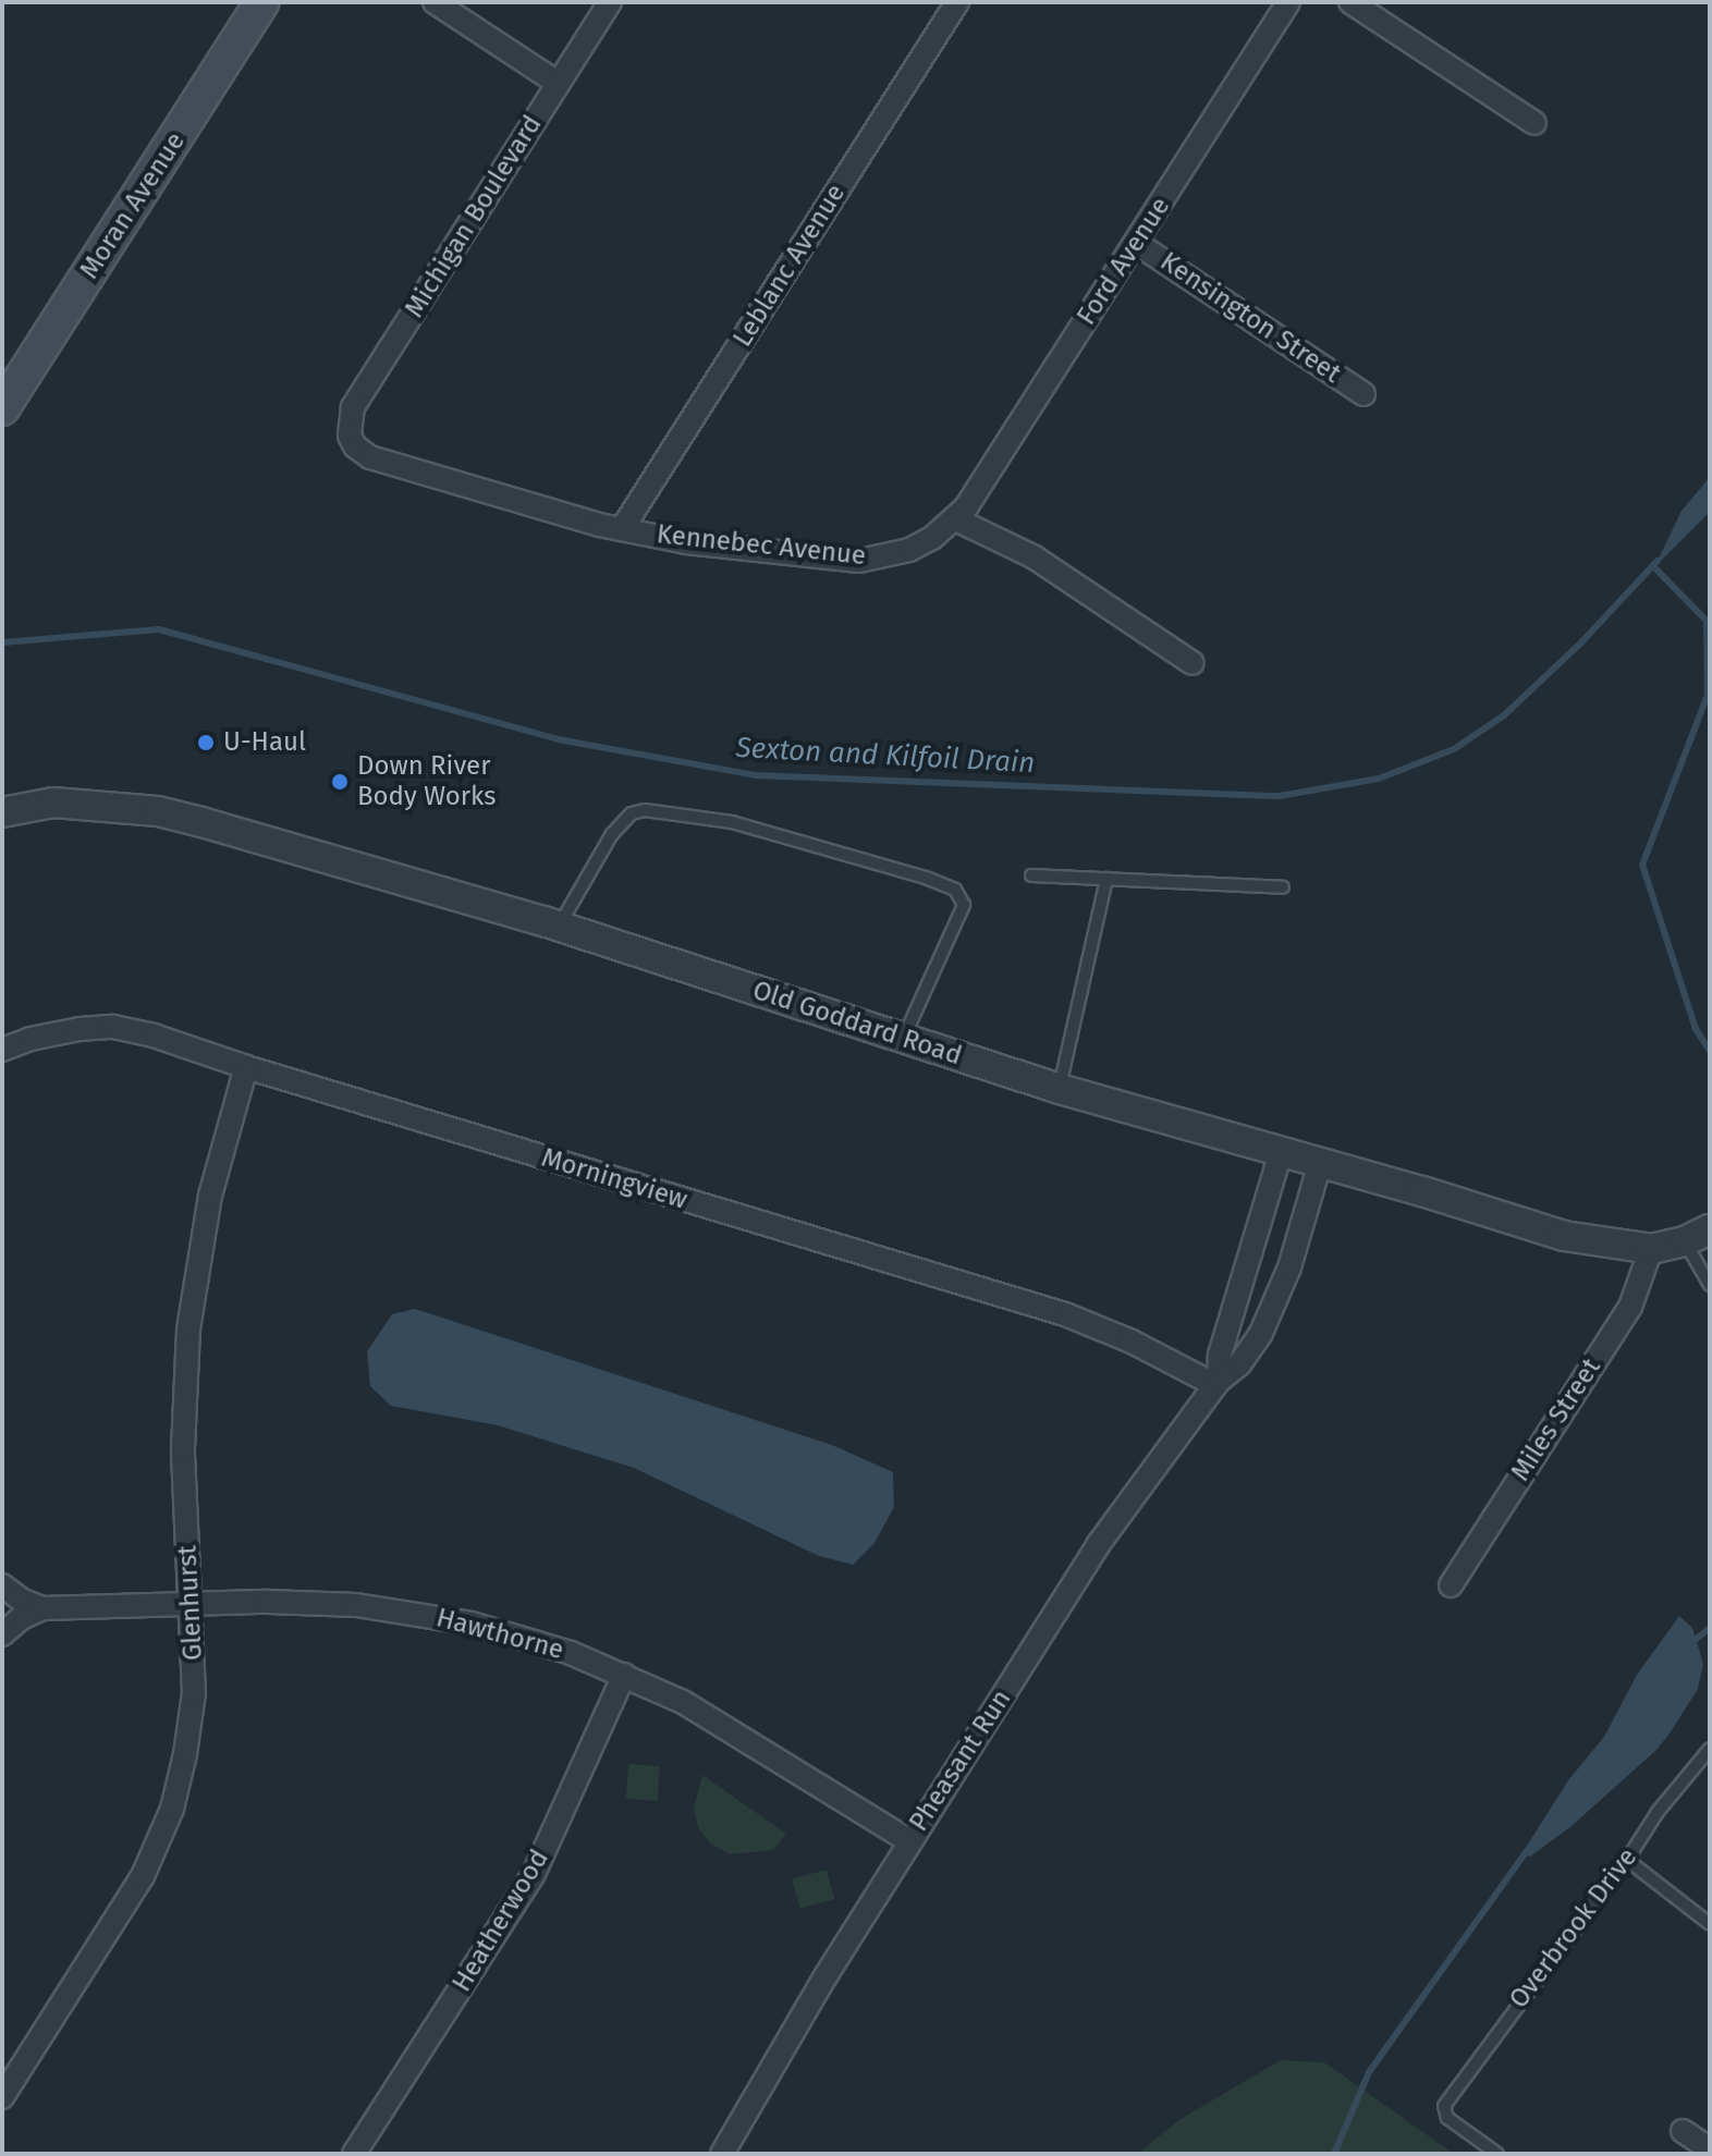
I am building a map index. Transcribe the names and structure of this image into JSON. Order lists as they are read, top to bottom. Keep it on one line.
{"streets":{"main road":["Moran Avenue"],"street":["Michigan Boulevard","Ford Avenue","Leblanc Avenue","Kensington Street","Kennebec Avenue","Old Goddard Road","Morningview","Miles Street","Glenhurst","Hawthorne","Pheasant Run","Heatherwood"],"lane":["Overbrook Drive"]},"crossings":[["Michigan Boulevard","Kennebec Avenue"],["Ford Avenue","Kensington Street"],["Ford Avenue","Kennebec Avenue"],["Leblanc Avenue","Kennebec Avenue"],["Old Goddard Road","Miles Street"],["Old Goddard Road","Pheasant Run"],["Morningview","Glenhurst"],["Morningview","Pheasant Run"],["Glenhurst","Hawthorne"],["Hawthorne","Pheasant Run"],["Hawthorne","Heatherwood"]],"water":["Sexton and Kilfoil Drain"],"places":["U-Haul","Down River Body Works"]}
